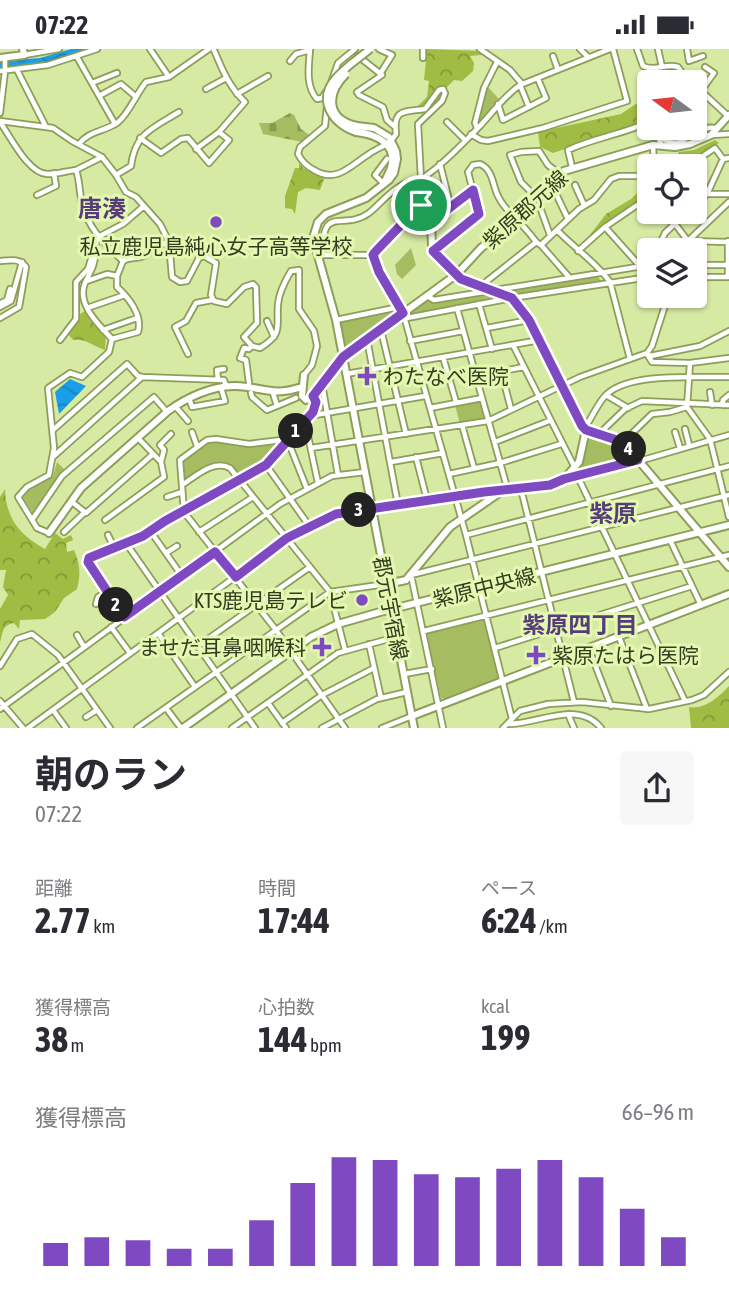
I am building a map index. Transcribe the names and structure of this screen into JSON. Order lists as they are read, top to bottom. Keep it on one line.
{"streets":{"street":["紫原郡元線","紫原中央線","郡元宇宿線"]},"crossings":[["紫原郡元線","郡元宇宿線"],["紫原中央線","郡元宇宿線"]],"districts":["唐湊","紫原","紫原四丁目"],"places":{"other":["私立鹿児島純心女子高等学校","KTS鹿児島テレビ"],"health":["わたなべ医院","ませだ耳鼻咽喉科","紫原たはら医院"]},"north":"left","page":{"status":"07:22","pins":["1","4","3","2"],"heading":["朝のラン","07:22"],"stats":[["距離","2.77 km"],["時間","17:44"],["ペース","6:24 /km"],["獲得標高","38 m"],["心拍数","144 bpm"],["kcal","199"]],"chart":["獲得標高","66–96 m"]}}
